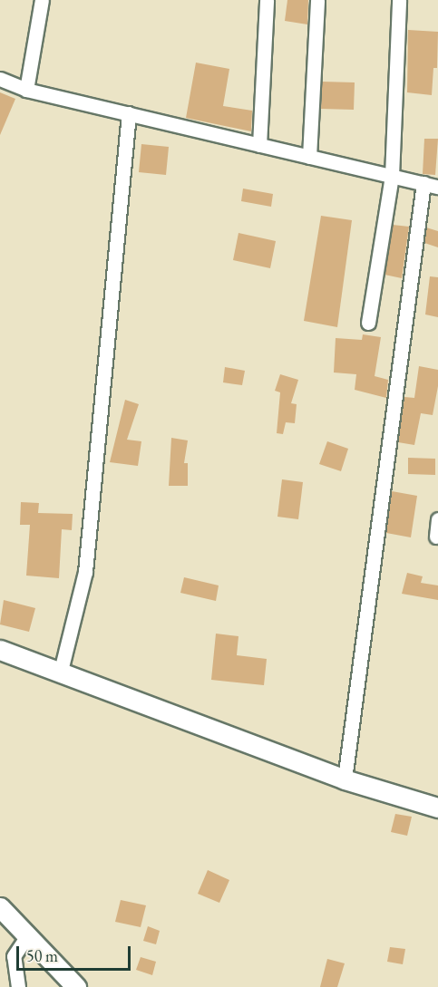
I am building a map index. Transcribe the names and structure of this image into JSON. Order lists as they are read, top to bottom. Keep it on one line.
{"scale_bar":"50 m"}
